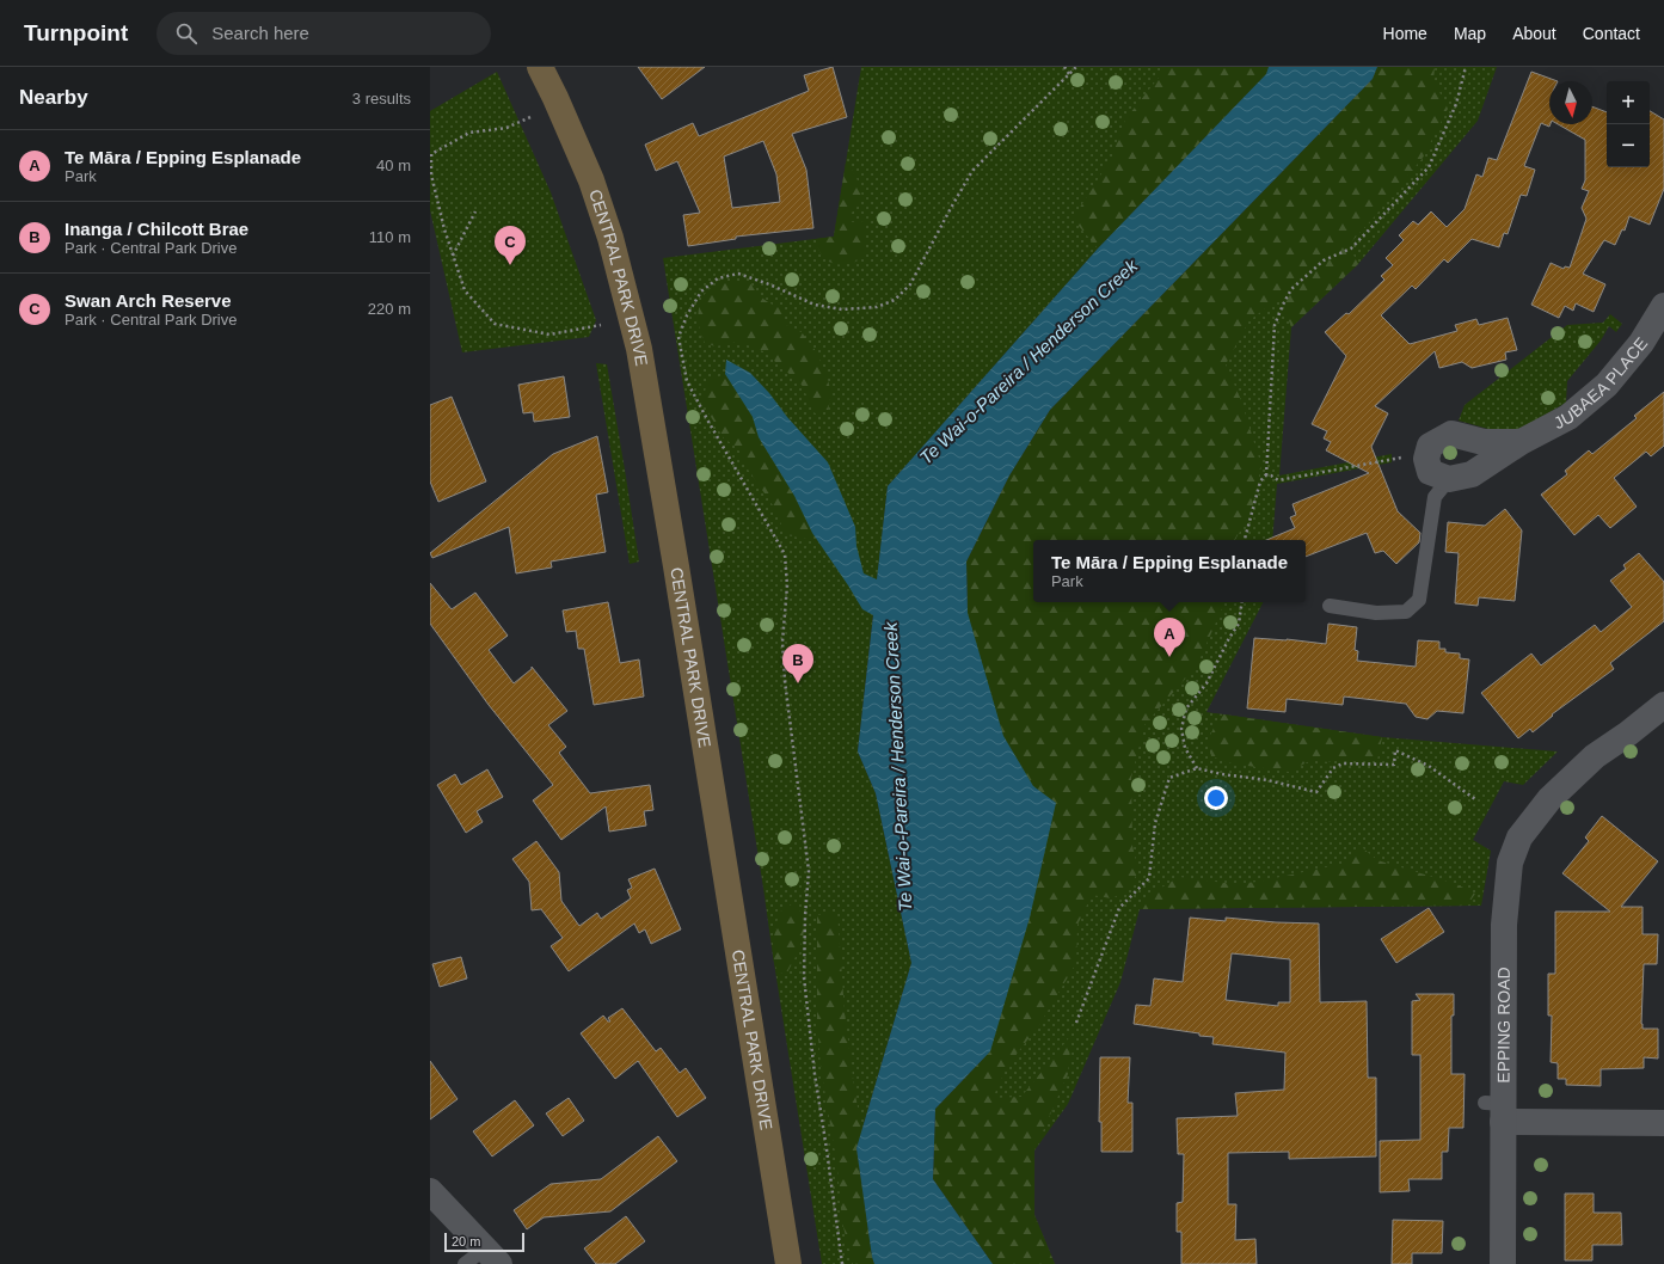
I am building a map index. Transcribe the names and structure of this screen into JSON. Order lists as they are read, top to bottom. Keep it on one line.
{"streets":{"main road":["CENTRAL PARK DRIVE"],"street":["JUBAEA PLACE","EPPING ROAD"]},"water":["Te Wai-o-Pareira / Henderson Creek"],"scale_bar":"20 m","north":"bottom","page":{"header":"Turnpoint","search":"Search here","nav":["Home","Map","About","Contact"],"heading":["Nearby","3 results"],"map_buttons":["+","−"],"list":[{"mark":"A","name":"Te Māra / Epping Esplanade","note":"Park","value":"40 m"},{"mark":"B","name":"Inanga / Chilcott Brae","note":"Park · Central Park Drive","value":"110 m"},{"mark":"C","name":"Swan Arch Reserve","note":"Park · Central Park Drive","value":"220 m"}],"pins":["C","A","B"],"popup":["Te Māra / Epping Esplanade","Park"],"scale":"20 m"}}
